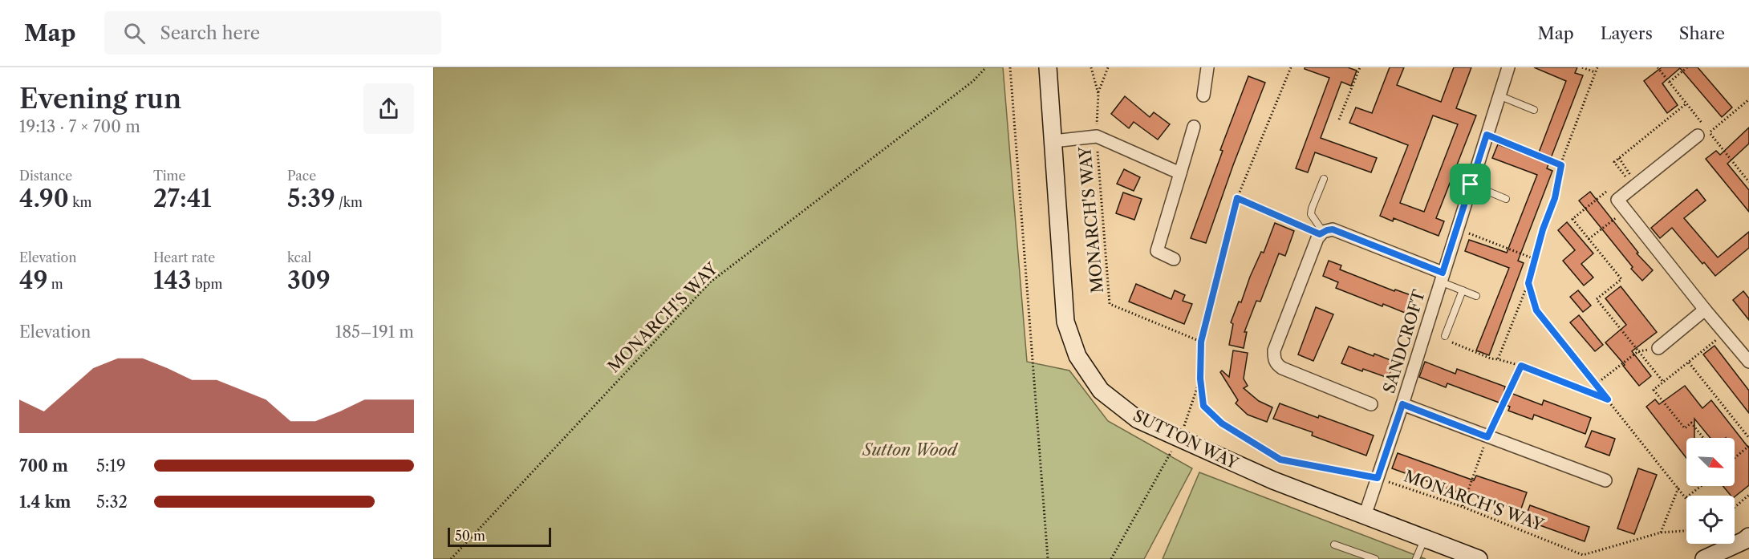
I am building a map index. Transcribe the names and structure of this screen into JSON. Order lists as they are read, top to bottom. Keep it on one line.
{"streets":{"street":["SANDCROFT","SUTTON WAY"],"path":["MONARCH'S WAY"]},"crossings":[["MONARCH'S WAY","SANDCROFT"],["SANDCROFT","SUTTON WAY"]],"parks":["Sutton Wood"],"scale_bar":"50 m","north":"bottom right","page":{"header":"Map","search":"Search here","nav":["Map","Layers","Share"],"heading":["Evening run","19:13 · 7 × 700 m"],"stats":[["Distance","4.90 km"],["Time","27:41"],["Pace","5:39 /km"],["Elevation","49 m"],["Heart rate","143 bpm"],["kcal","309"]],"chart":["Elevation","185–191 m"],"list":[{"name":"700 m","note":"5:19"},{"name":"1.4 km","note":"5:32"}],"scale":"50 m"}}
